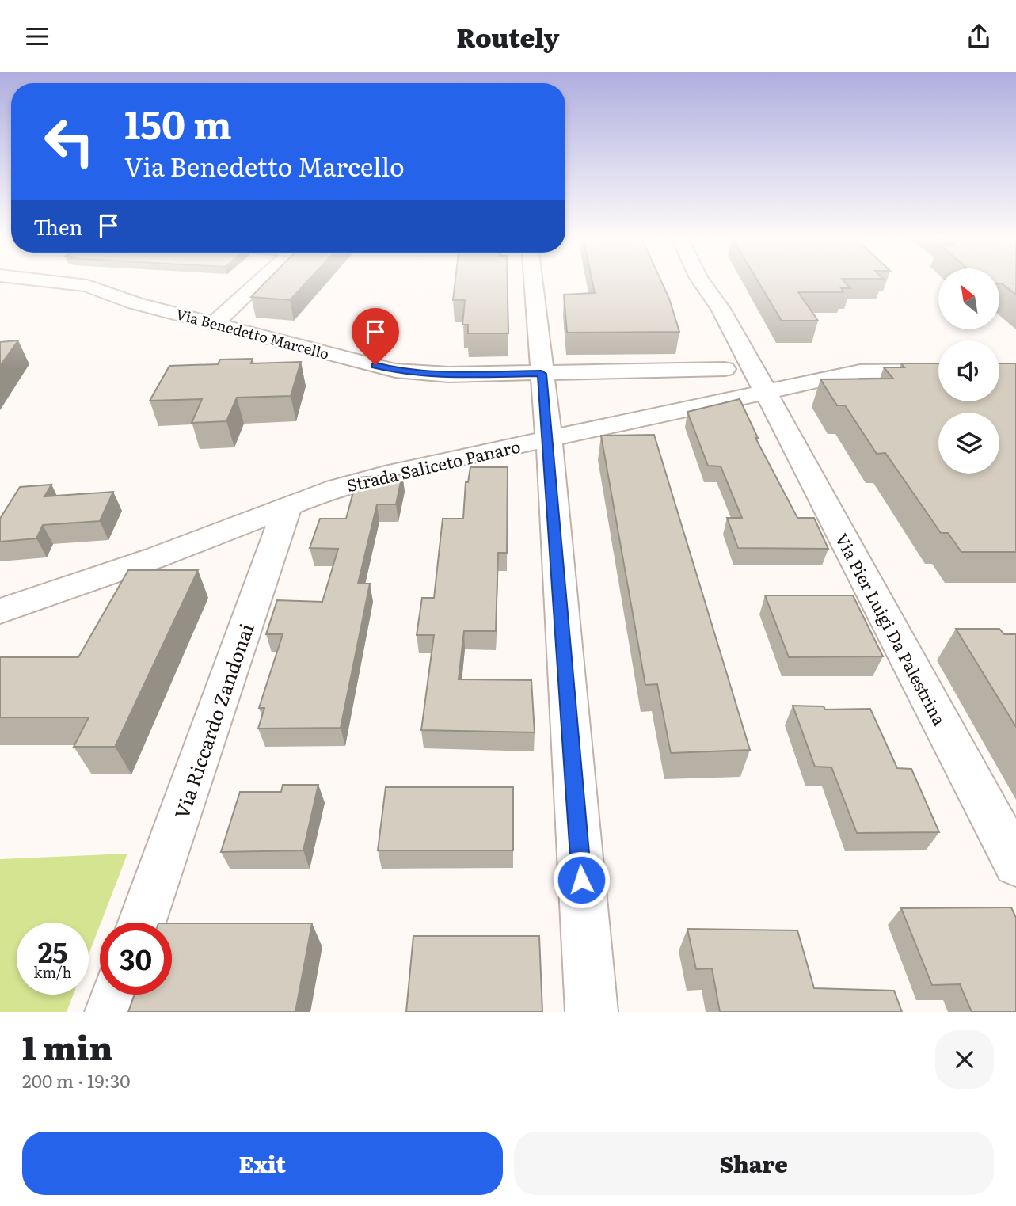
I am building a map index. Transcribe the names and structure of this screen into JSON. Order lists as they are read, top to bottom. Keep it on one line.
{"streets":{"street":["Via Benedetto Marcello","Strada Saliceto Panaro","Via Pier Luigi Da Palestrina","Via Riccardo Zandonai"]},"crossings":[["Strada Saliceto Panaro","Via Pier Luigi Da Palestrina"],["Strada Saliceto Panaro","Via Riccardo Zandonai"]],"north":"top left","page":{"header":"Routely","turn":["150 m","Via Benedetto Marcello"],"then":"Then","speed":"25 km/h","limit":"30","heading":["1 min","200 m · 19:30"],"buttons":["Exit","Share"]}}
